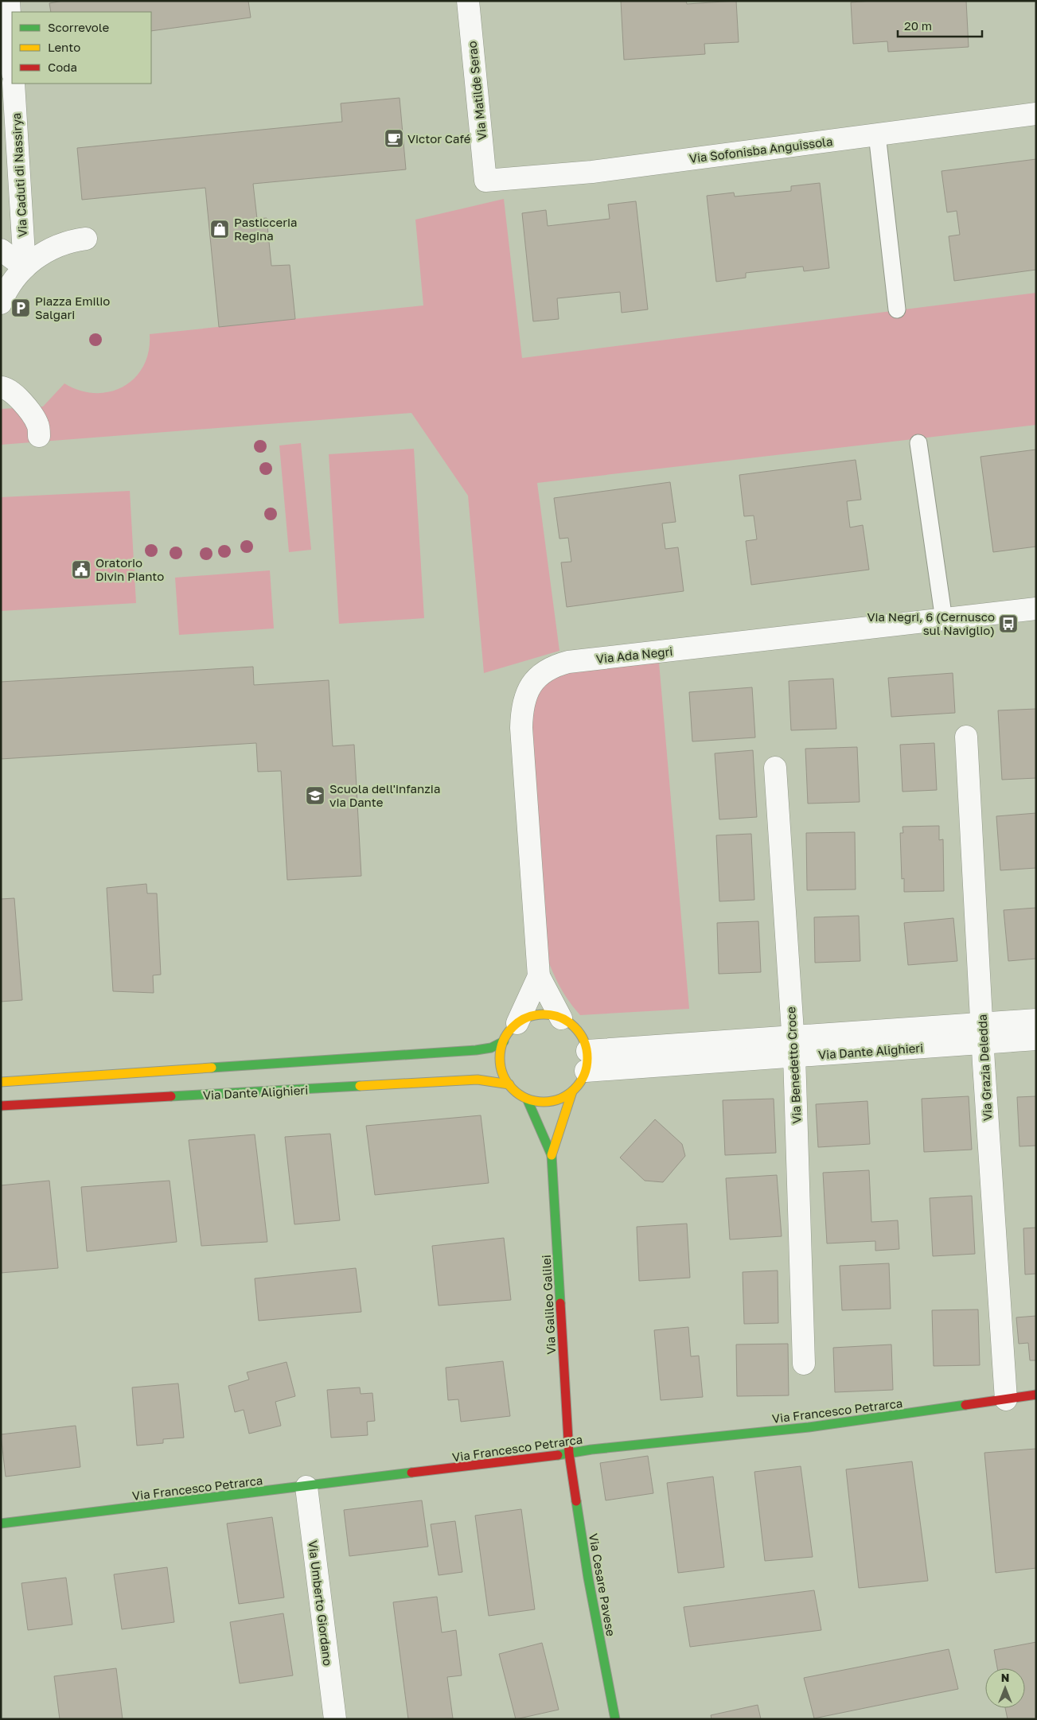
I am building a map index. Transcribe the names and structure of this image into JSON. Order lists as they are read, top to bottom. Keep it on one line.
{"streets":{"street":["Via Matilde Serao","Via Sofonisba Anguissola","Via Caduti di Nassirya","Via Ada Negri","Via Dante Alighieri","Via Benedetto Croce","Via Grazia Deledda","Via Galileo Galilei","Via Francesco Petrarca","Via Cesare Pavese","Via Umberto Giordano"]},"crossings":[["Via Matilde Serao","Via Sofonisba Anguissola"],["Via Ada Negri","Via Dante Alighieri"],["Via Dante Alighieri","Via Benedetto Croce"],["Via Dante Alighieri","Via Grazia Deledda"],["Via Grazia Deledda","Via Francesco Petrarca"],["Via Galileo Galilei","Via Francesco Petrarca"],["Via Galileo Galilei","Via Cesare Pavese"],["Via Francesco Petrarca","Via Cesare Pavese"],["Via Francesco Petrarca","Via Umberto Giordano"]],"places":{"cafe":["Victor Café"],"shop":["Pasticceria Regina"],"parking":["Piazza Emilio Salgari"],"public building":["Oratorio Divin Pianto"],"bus stop":["Via Negri, 6 (Cernusco sul Naviglio)"],"school or university":["Scuola dell'infanzia via Dante"]},"legend":["Scorrevole","Lento","Coda"],"scale_bar":"20 m","north":"top"}
